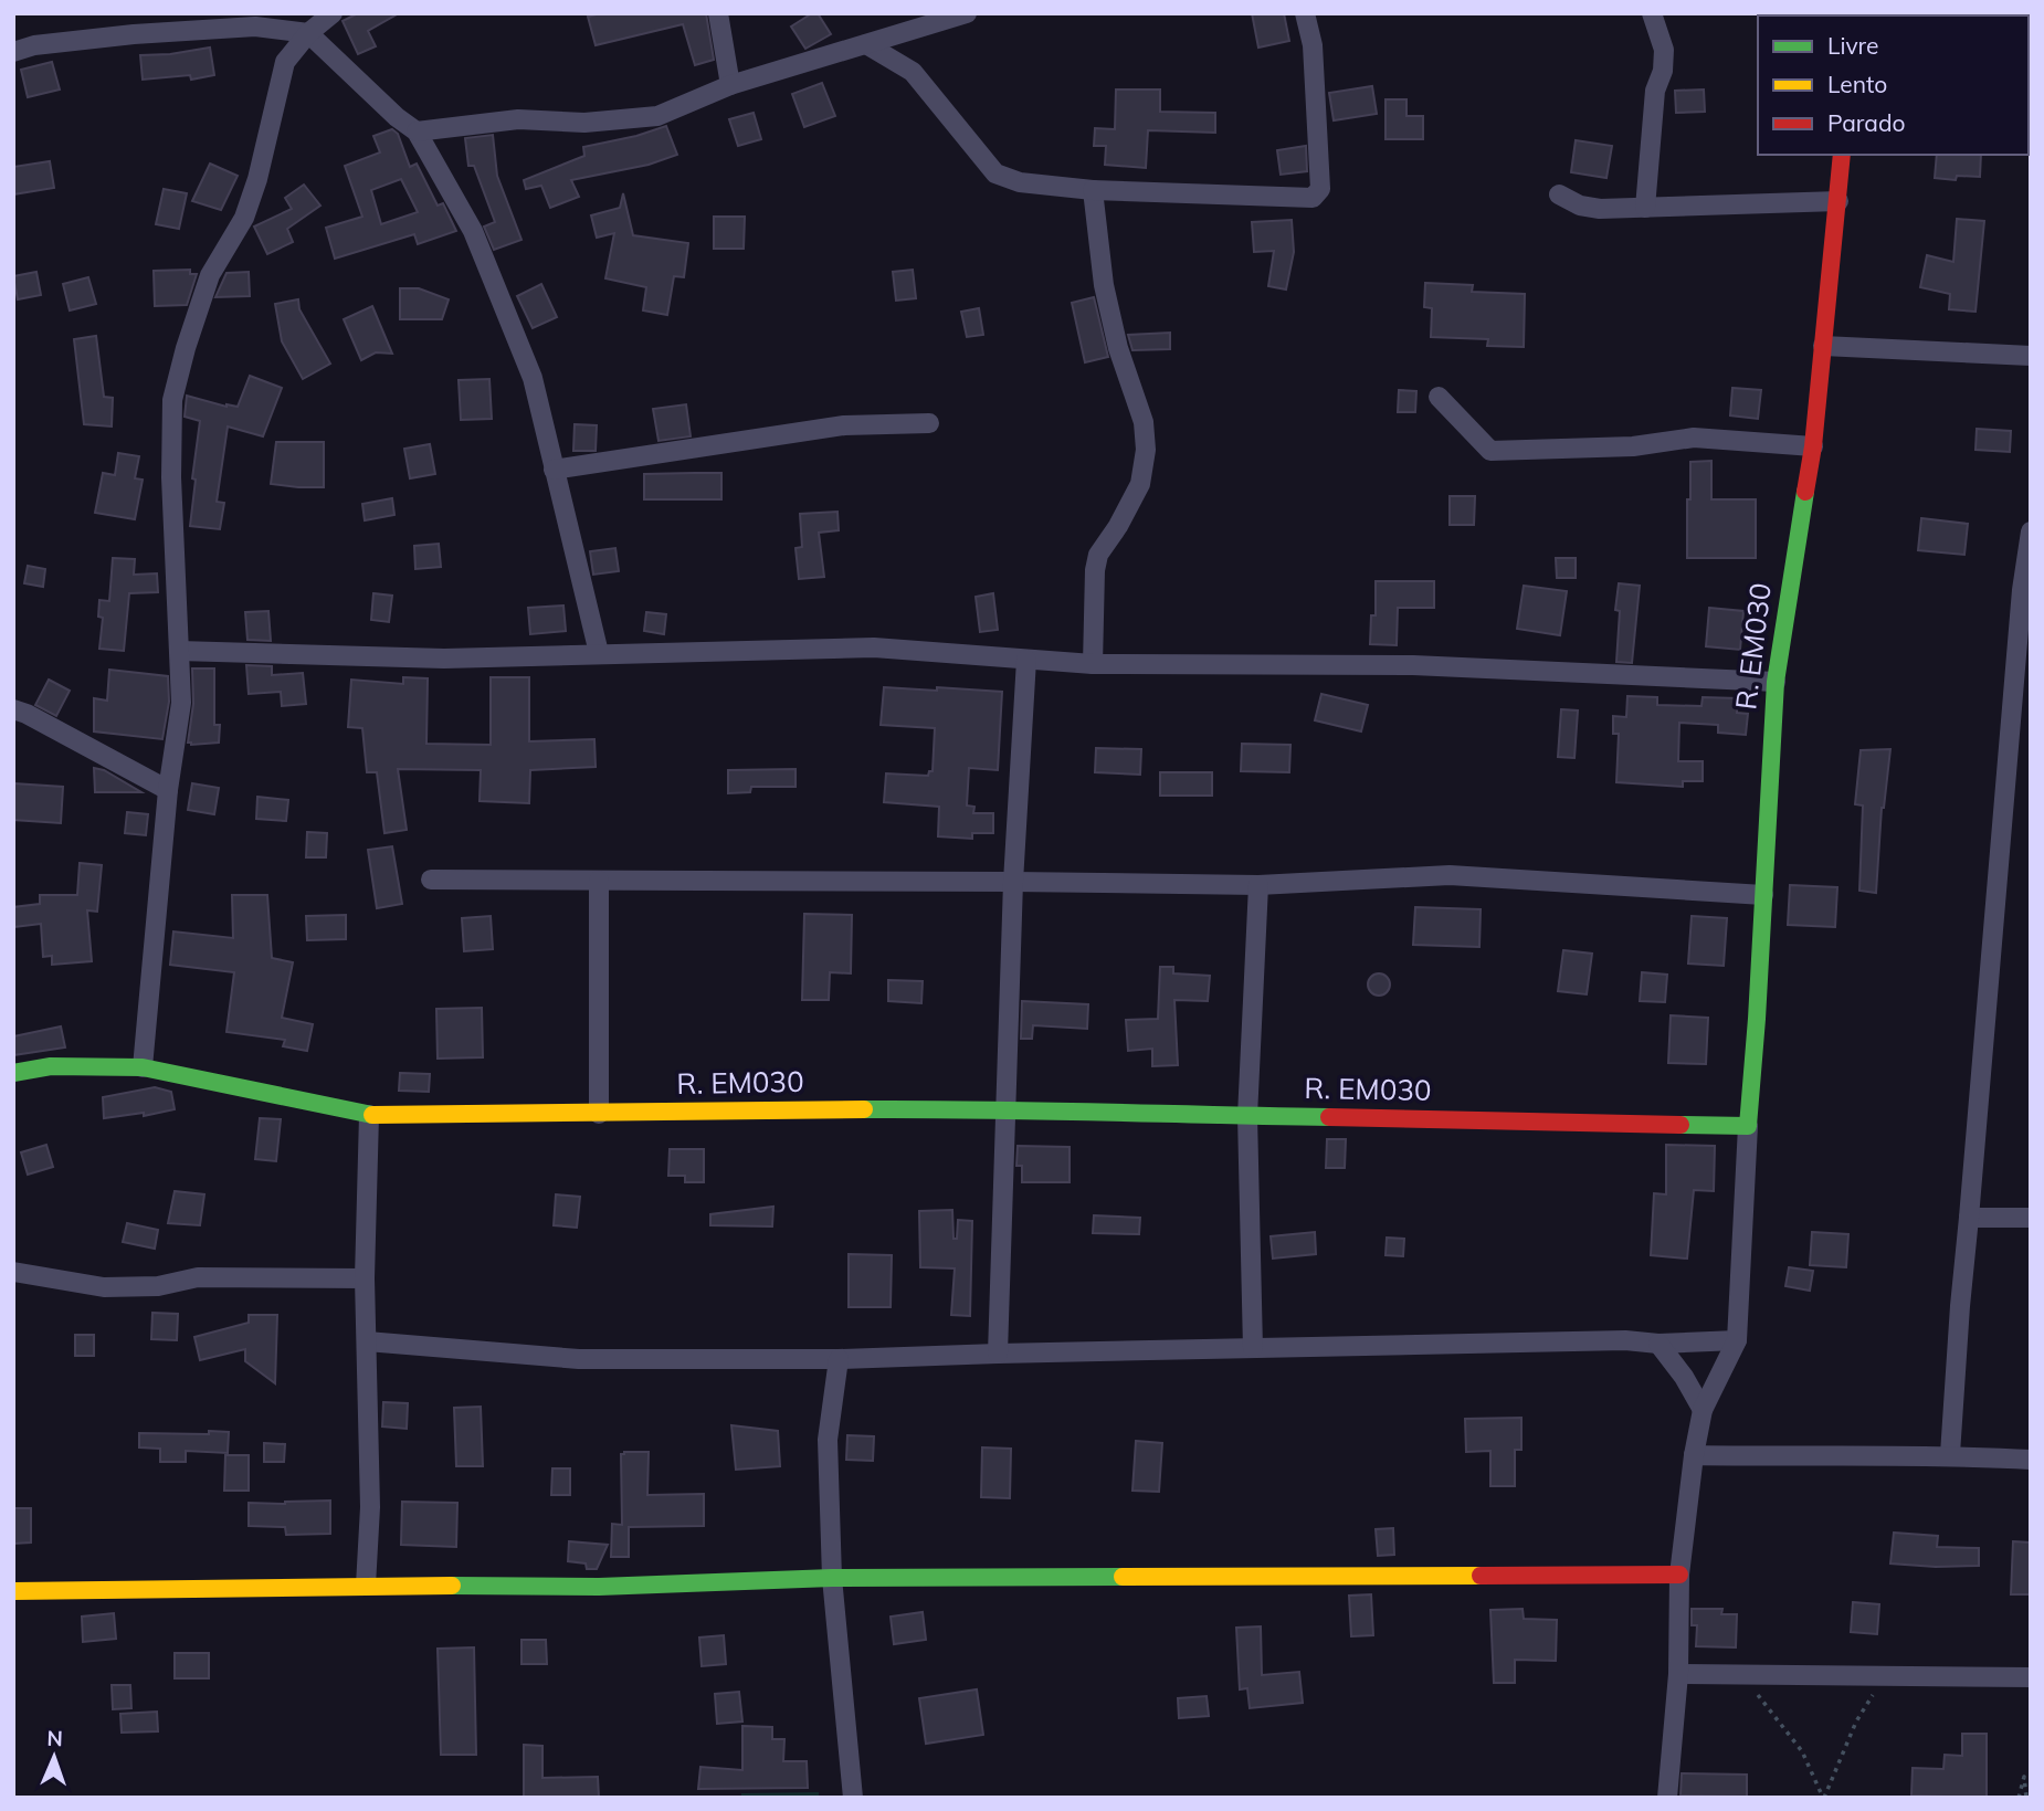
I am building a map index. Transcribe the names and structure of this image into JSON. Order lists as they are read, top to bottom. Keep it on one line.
{"streets":{"street":["R. EM030"]},"legend":["Livre","Lento","Parado"],"north":"top"}
